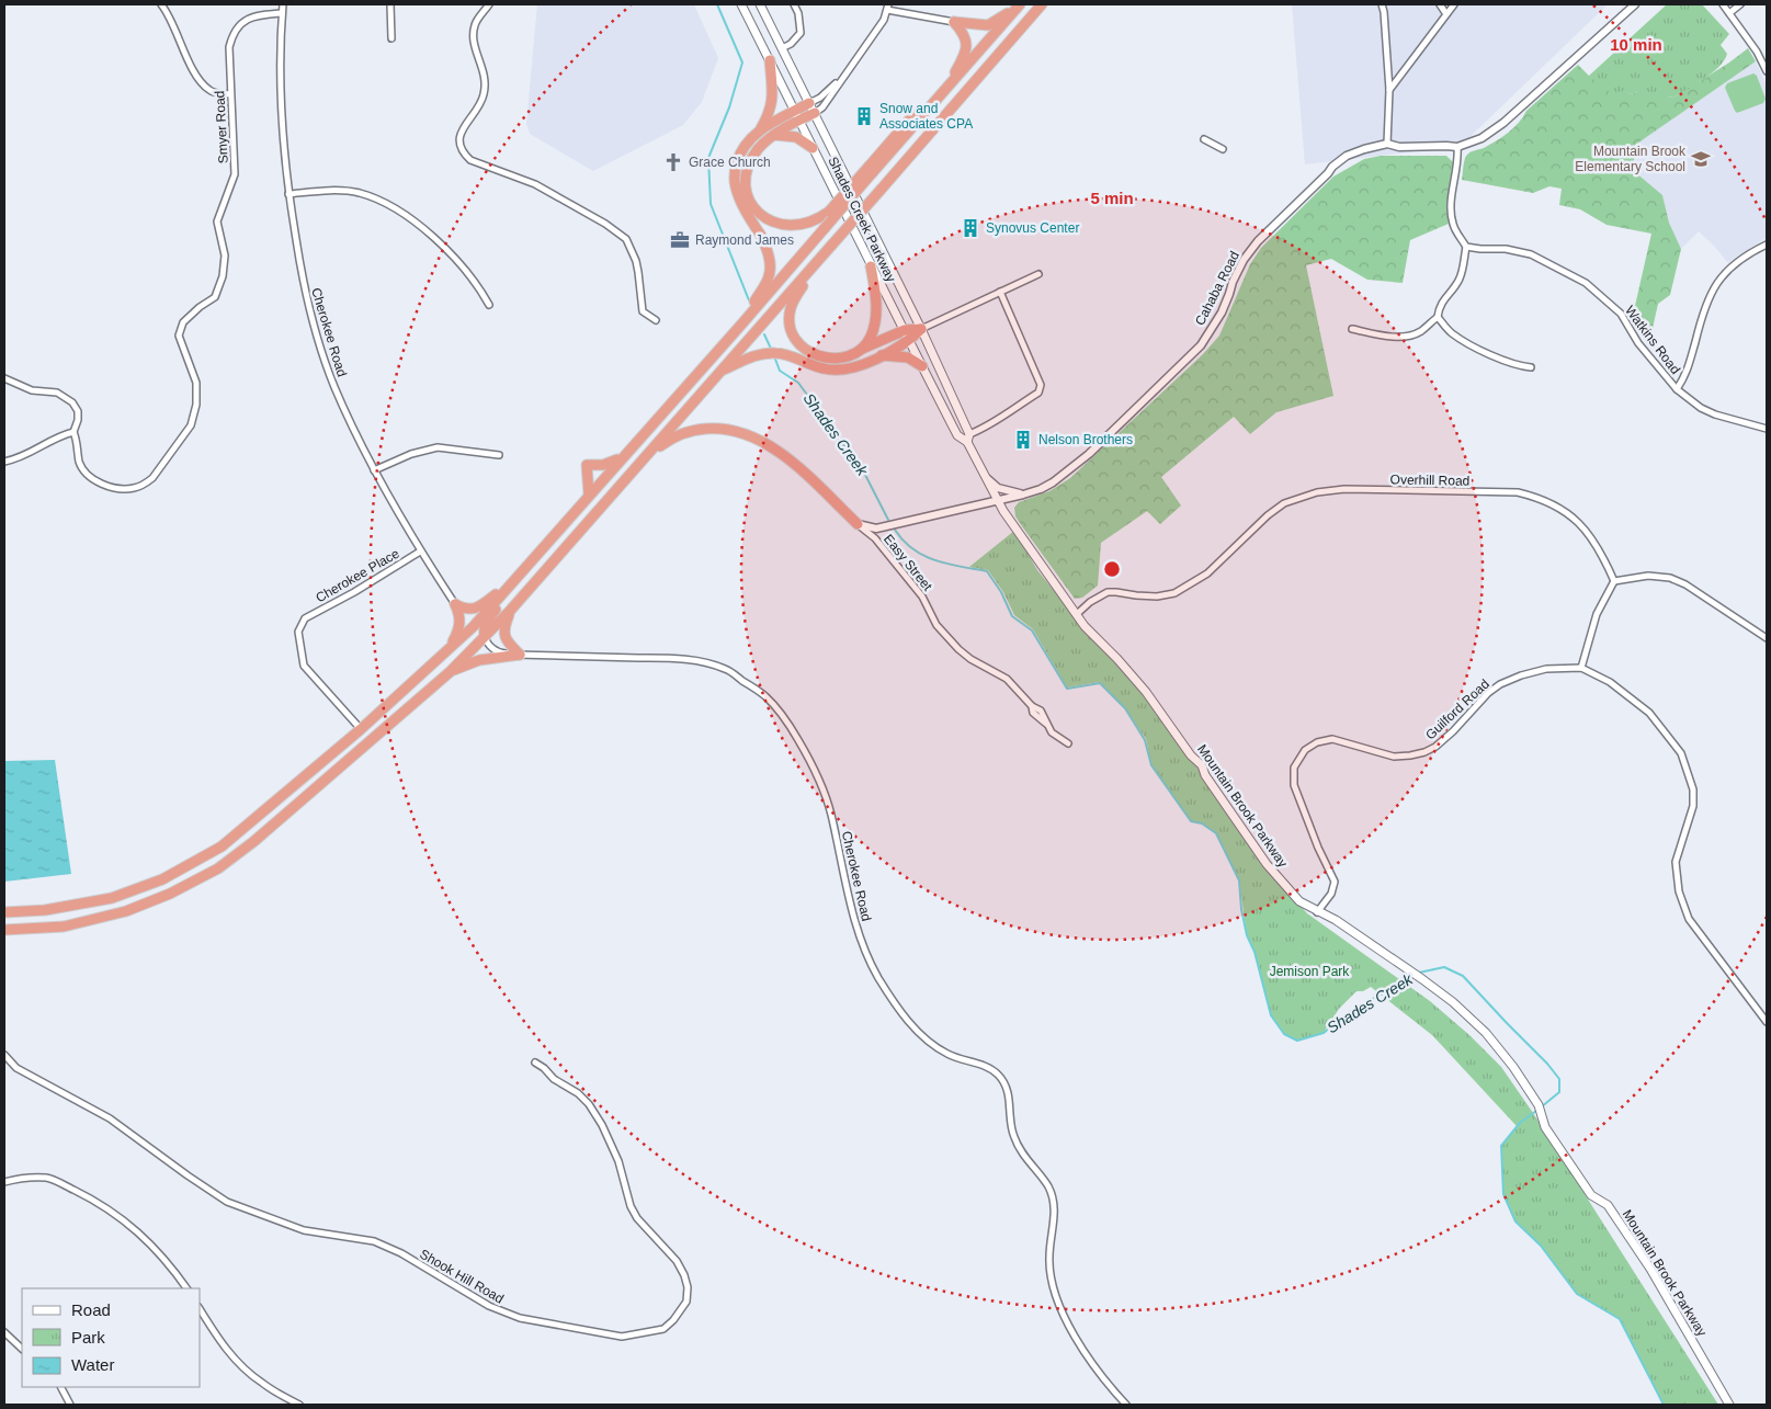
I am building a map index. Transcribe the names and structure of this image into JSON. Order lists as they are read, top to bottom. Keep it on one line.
{"streets":{"main road":["Shades Creek Parkway","Mountain Brook Parkway"],"street":["Smyer Road","Cahaba Road","Cherokee Road","Watkins Road","Overhill Road","Easy Street","Cherokee Place","Guilford Road","Shook Hill Road"]},"crossings":[["Smyer Road","Cherokee Road"],["Shades Creek Parkway","Cahaba Road"],["Shades Creek Parkway","Mountain Brook Parkway"],["Cahaba Road","Easy Street"],["Cahaba Road","Mountain Brook Parkway"],["Cherokee Road","Cherokee Place"],["Overhill Road","Mountain Brook Parkway"],["Guilford Road","Mountain Brook Parkway"]],"water":["Shades Creek"],"parks":["Jemison Park"],"places":{"building":["Snow and Associates CPA","Synovus Center","Nelson Brothers"],"school or university":["Mountain Brook Elementary School"],"church":["Grace Church"],"office":["Raymond James"]},"legend":["Road","Park","Water"],"rings":["10 min","5 min"]}
